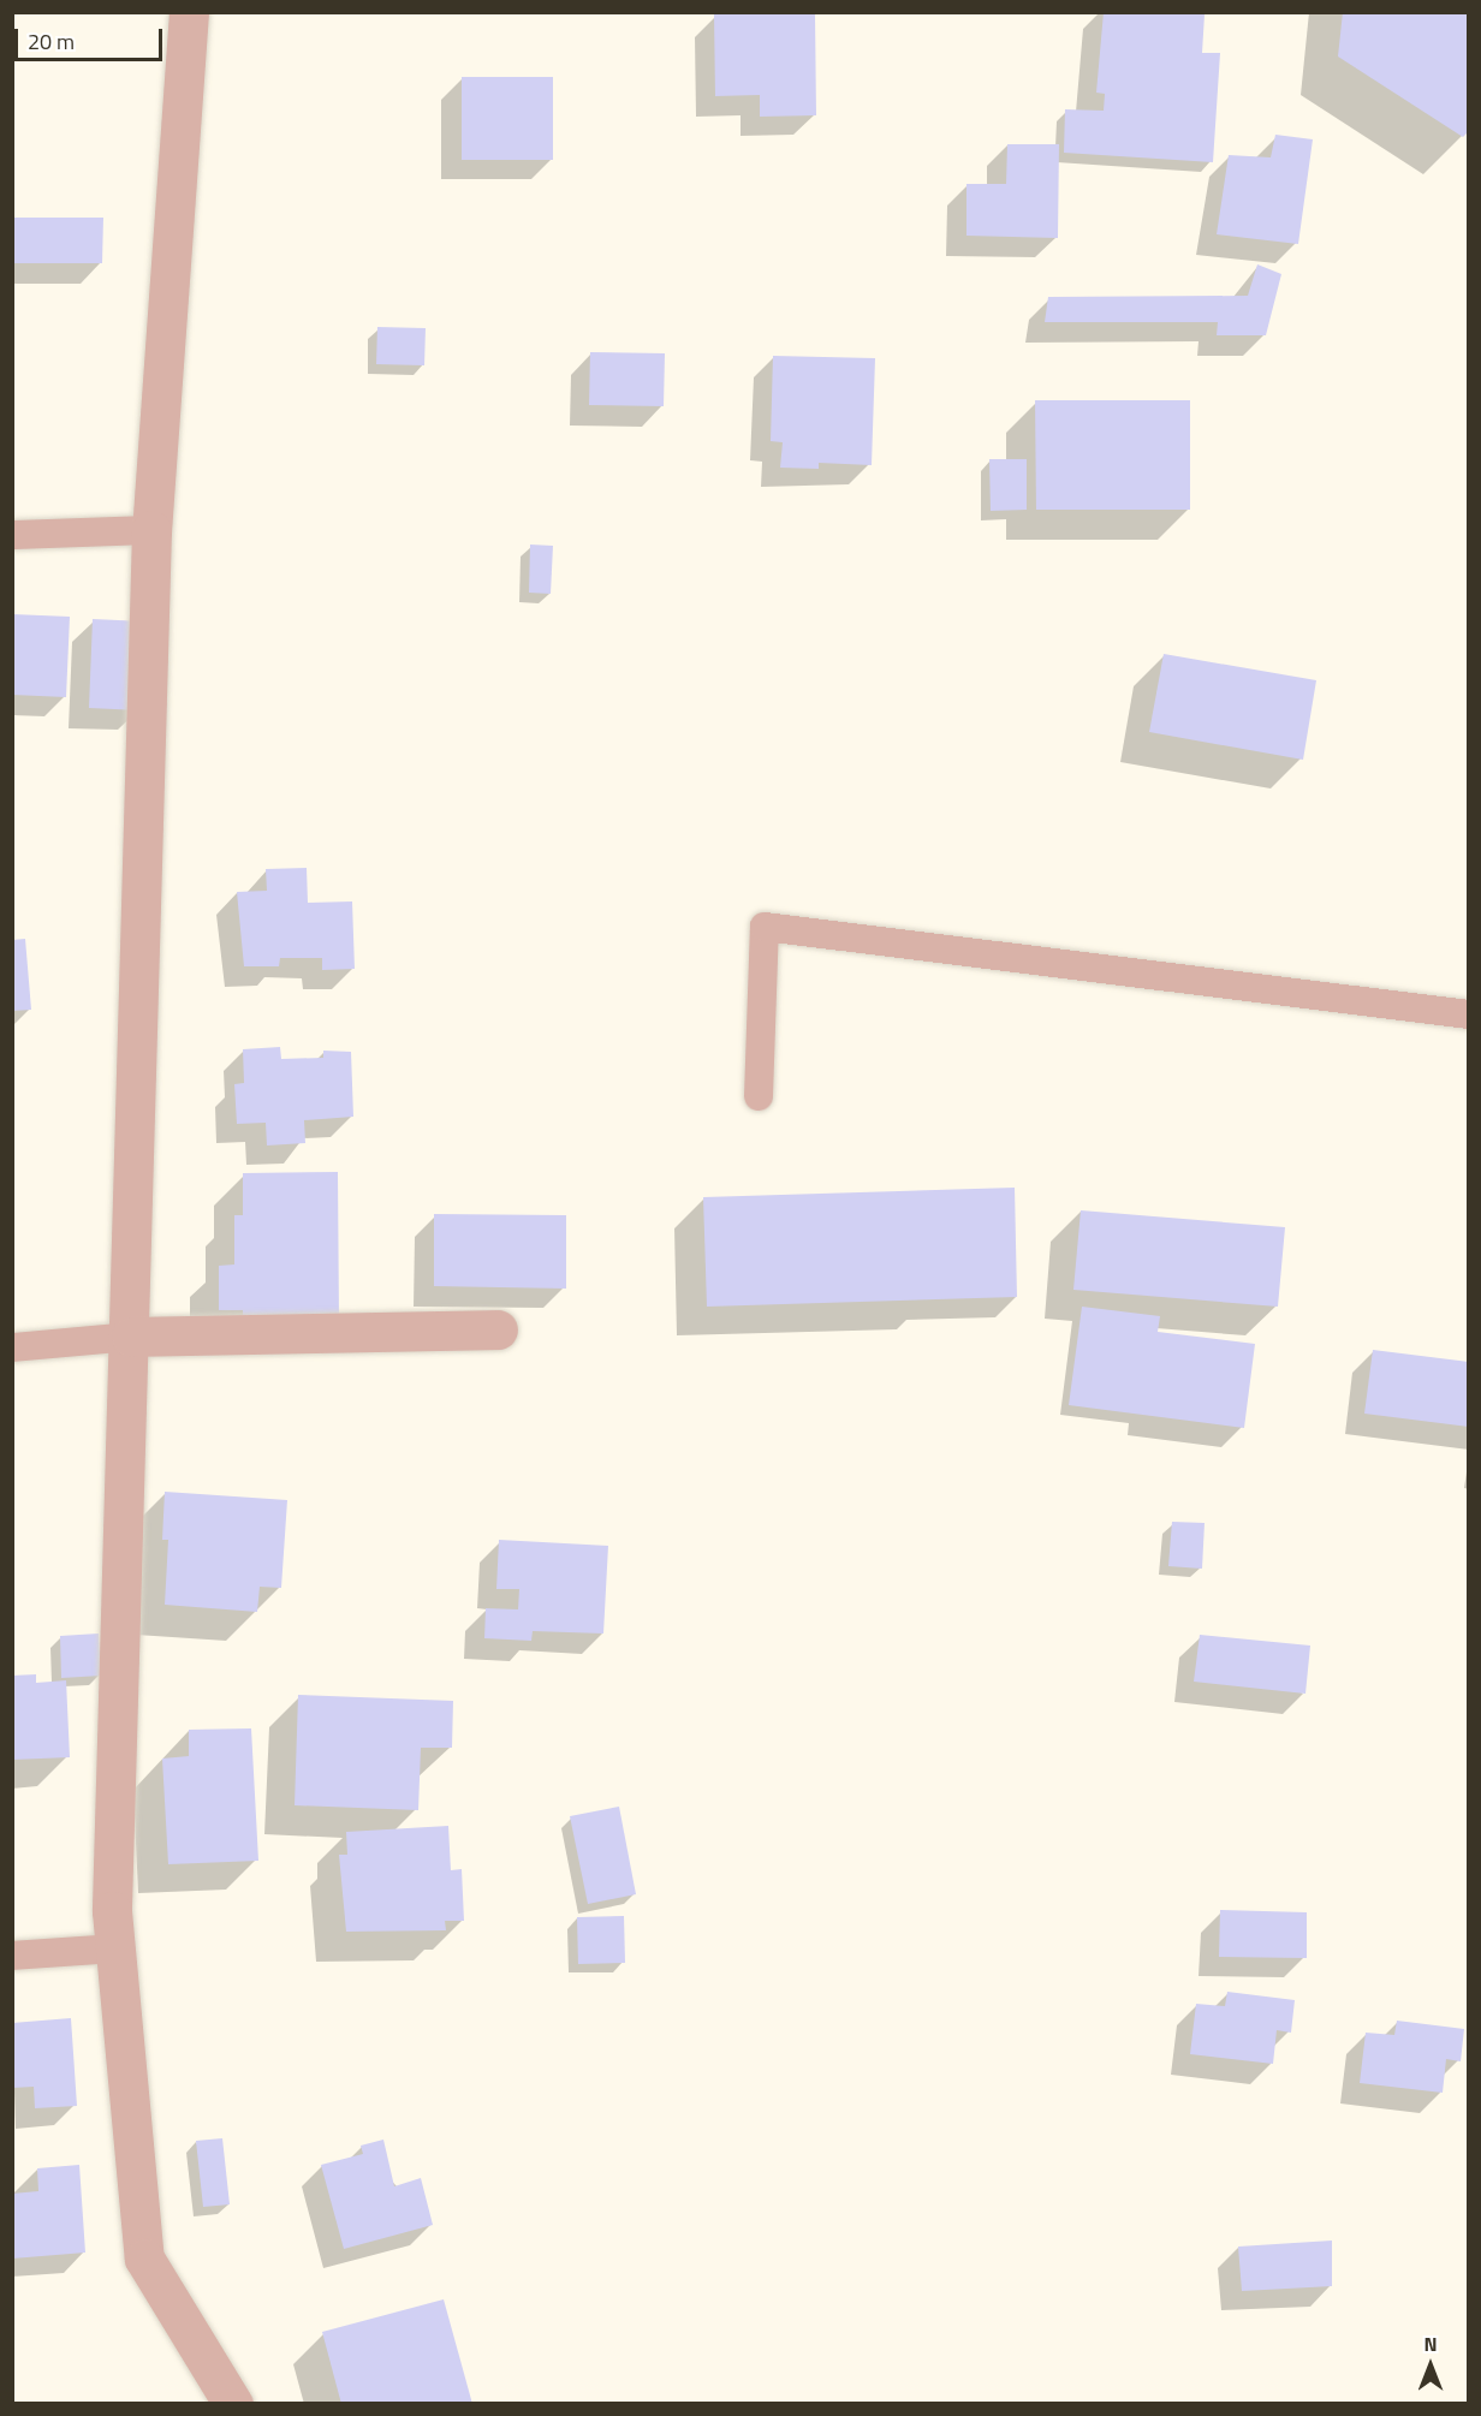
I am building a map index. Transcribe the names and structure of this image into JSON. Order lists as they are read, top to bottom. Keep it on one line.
{"scale_bar":"20 m","north":"top"}
